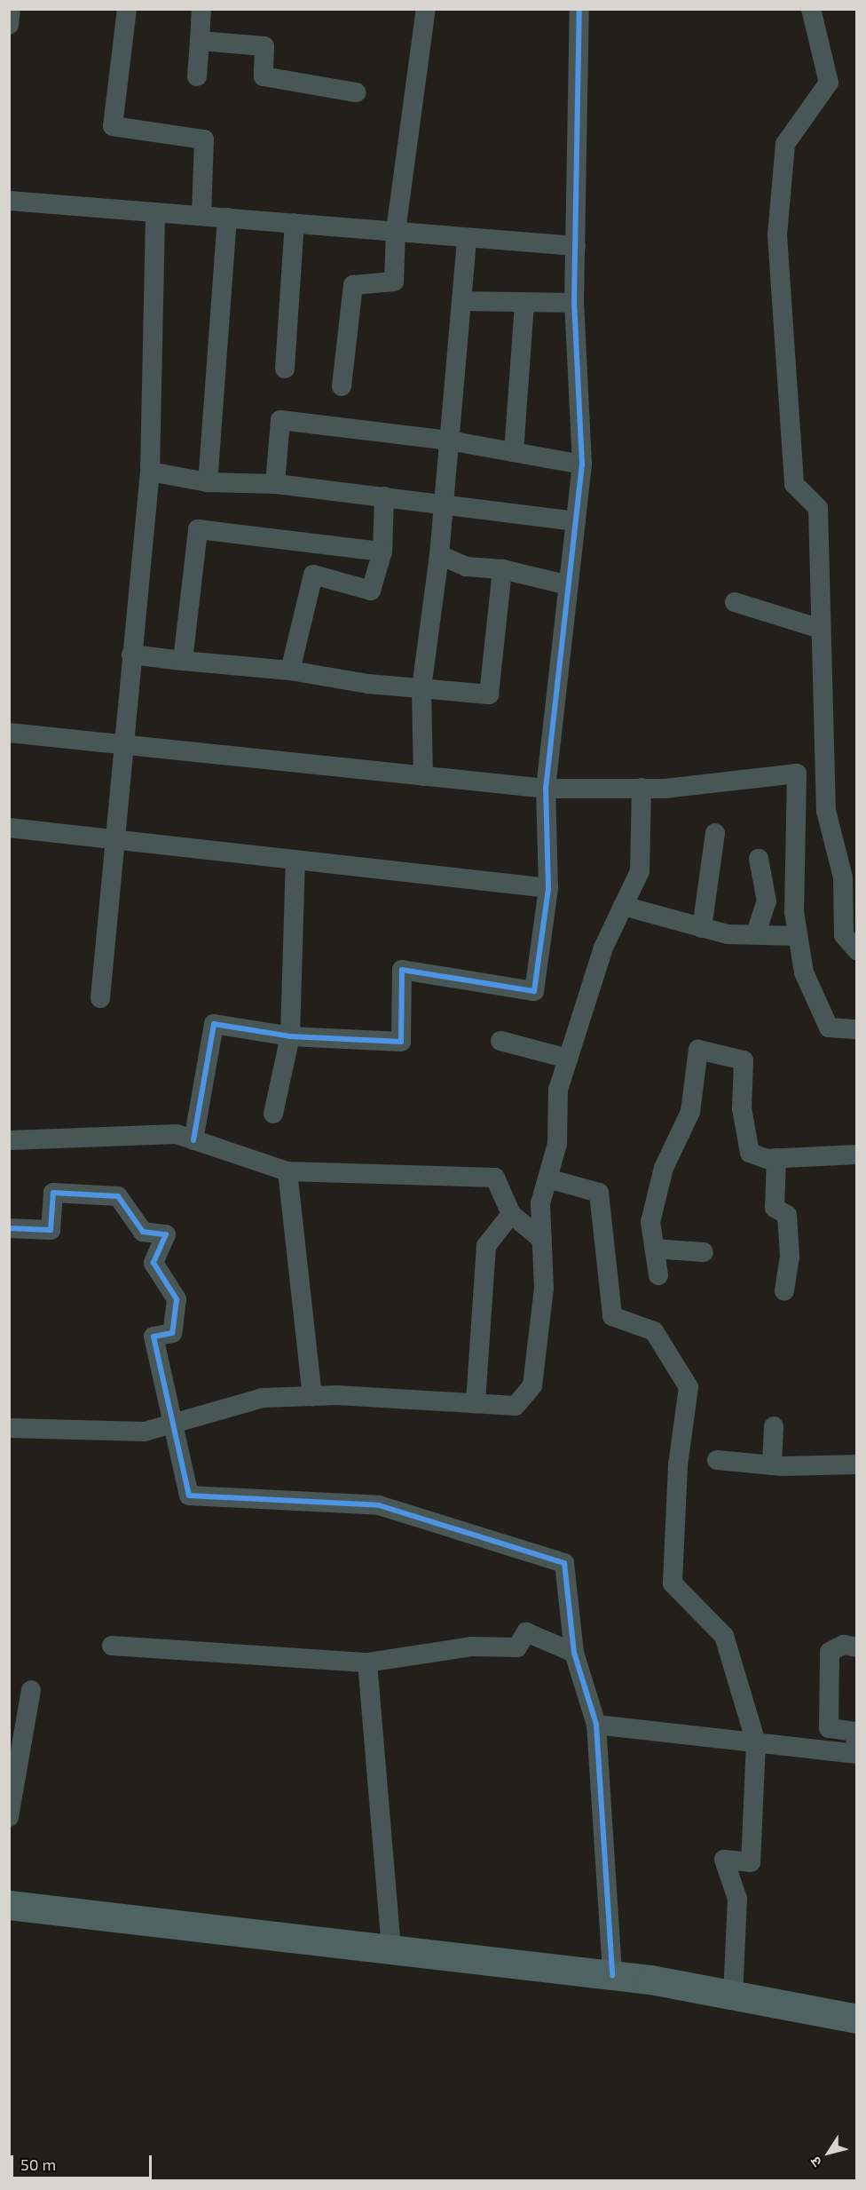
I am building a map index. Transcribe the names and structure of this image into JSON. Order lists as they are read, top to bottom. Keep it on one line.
{"scale_bar":"50 m","north":"bottom left"}
